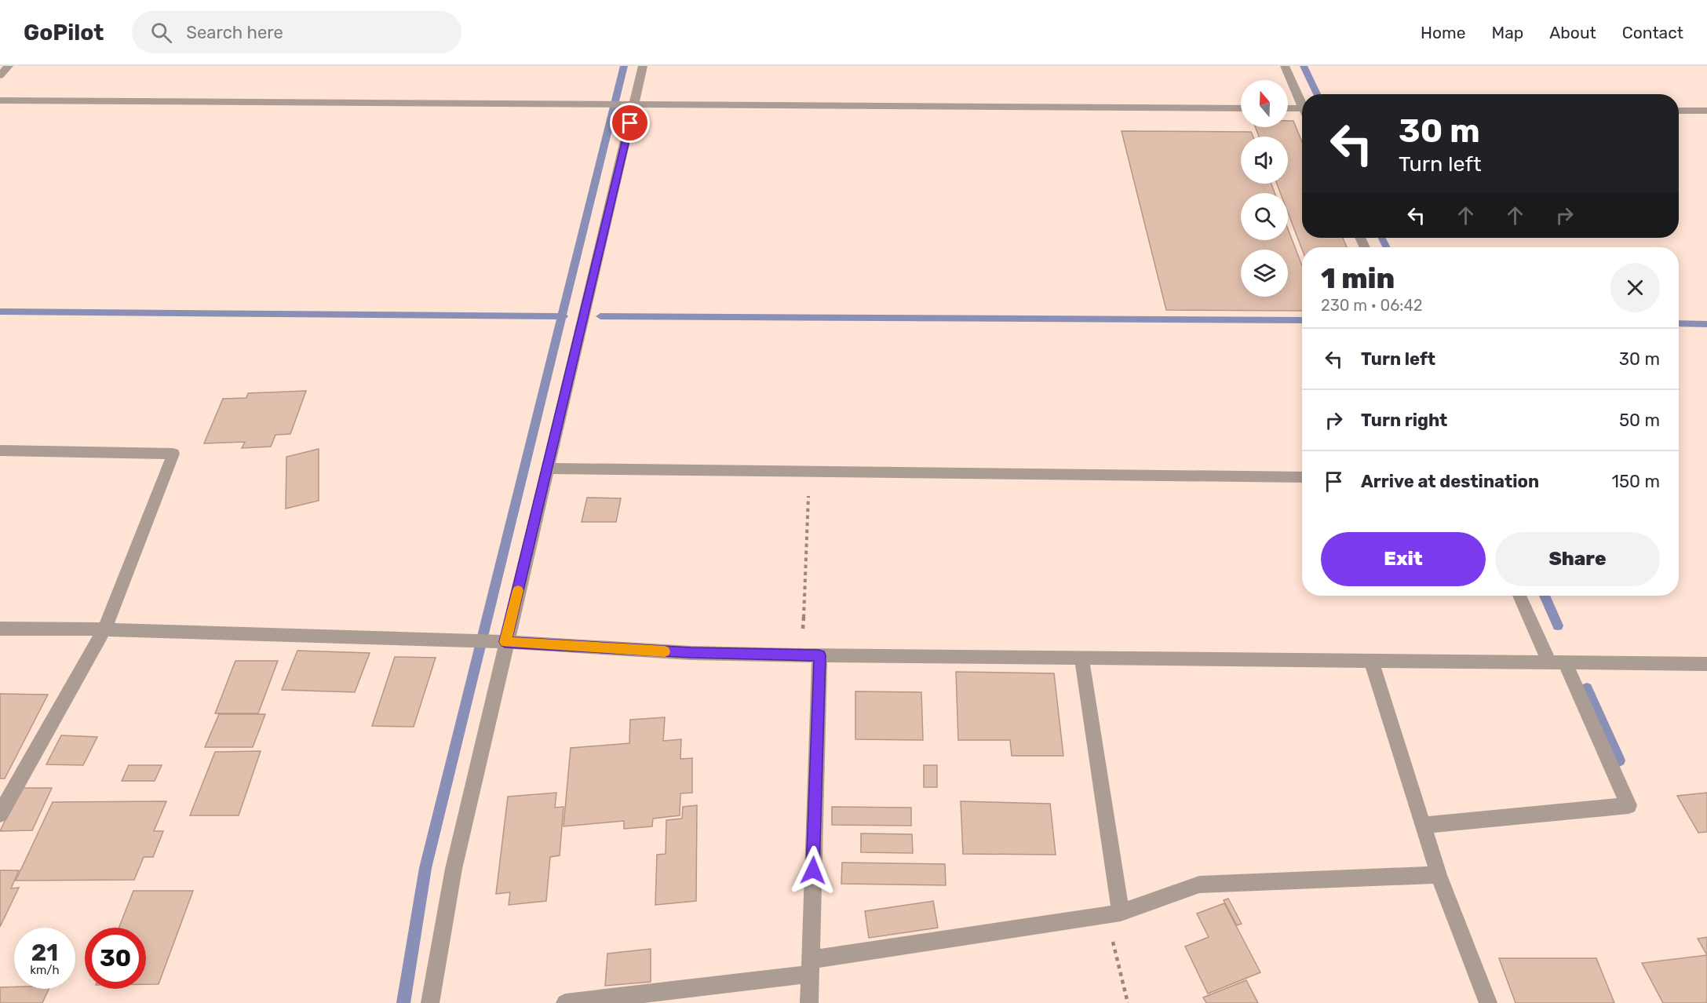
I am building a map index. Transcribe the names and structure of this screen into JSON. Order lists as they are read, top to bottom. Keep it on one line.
{"north":"top","page":{"header":"GoPilot","search":"Search here","nav":["Home","Map","About","Contact"],"turn":["30 m","Turn left"],"heading":["1 min","230 m · 06:42"],"list":[{"name":"Turn left","value":"30 m"},{"name":"Turn right","value":"50 m"},{"name":"Arrive at destination","value":"150 m"}],"buttons":["Exit","Share"],"speed":"21 km/h","limit":"30"}}
